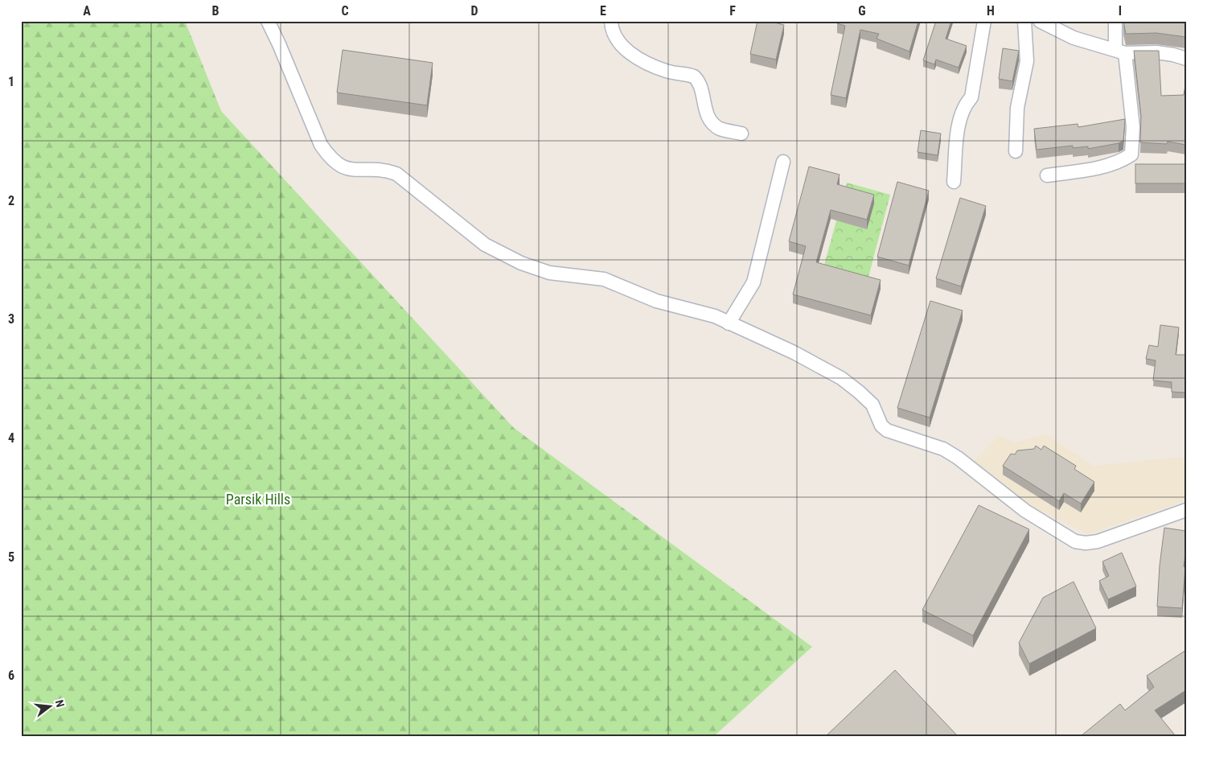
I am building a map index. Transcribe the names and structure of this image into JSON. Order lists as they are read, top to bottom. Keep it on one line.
{"parks":["Parsik Hills"],"north":"right","grid":{"columns":["A","B","C","D","E","F","G","H","I"],"rows":["1","2","3","4","5","6"]}}
